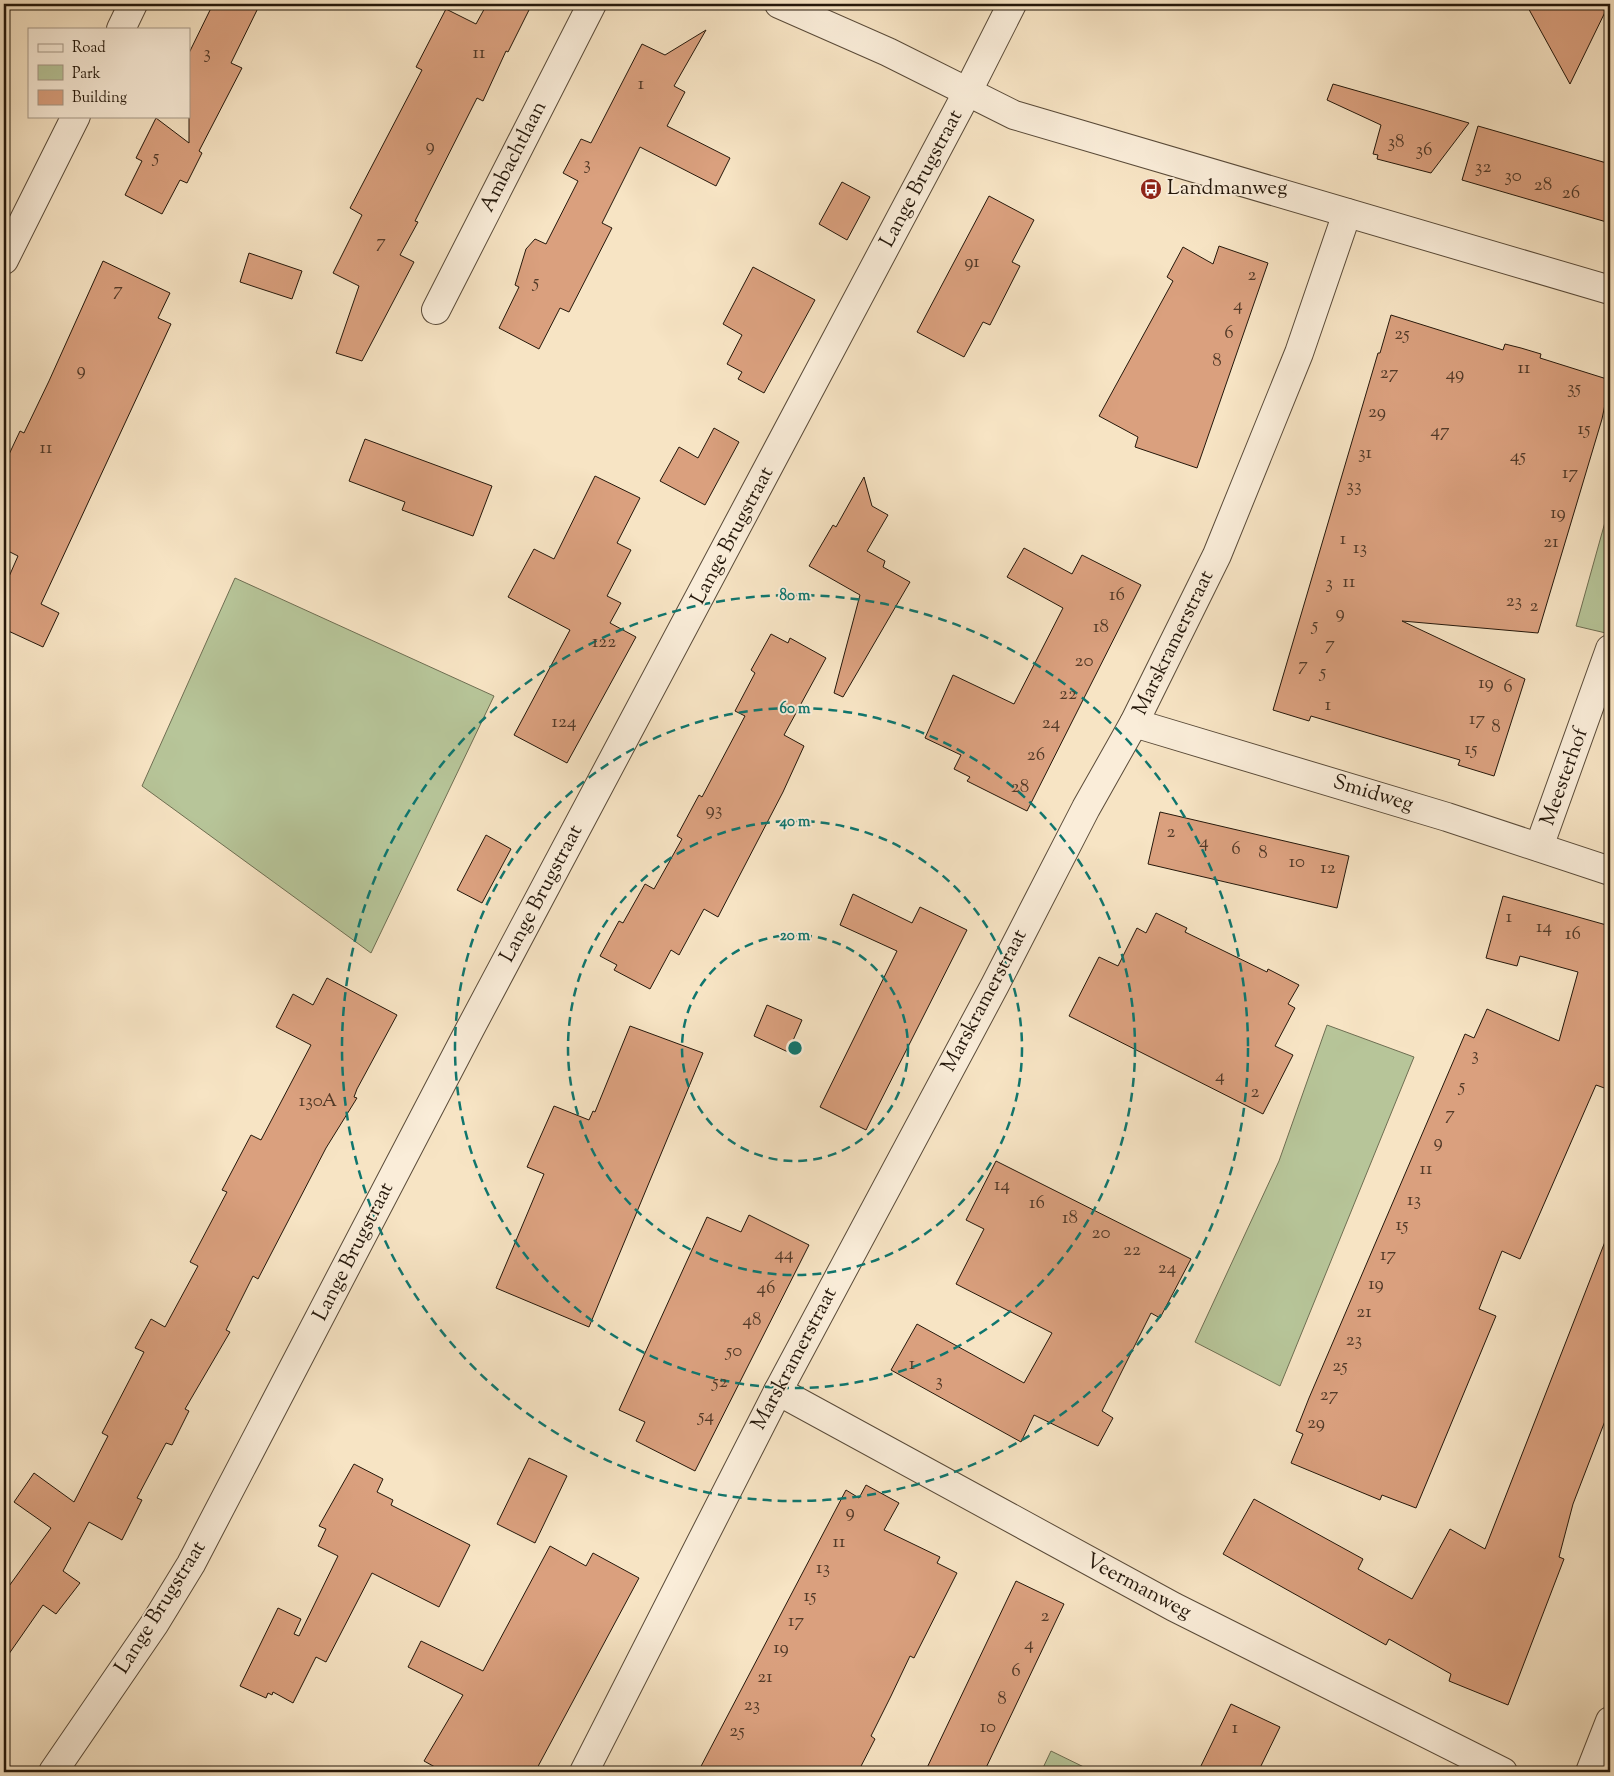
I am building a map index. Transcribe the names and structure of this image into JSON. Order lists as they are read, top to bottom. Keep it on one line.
{"streets":{"street":["Ambachtlaan","Lange Brugstraat","Marskramerstraat","Meesterhof","Smidweg","Veermanweg"]},"crossings":[["Marskramerstraat","Smidweg"],["Marskramerstraat","Veermanweg"],["Meesterhof","Smidweg"]],"places":{"bus stop":["Landmanweg"]},"house_numbers":["3","11","1","38","9","36","5","3","32","30","28","26","7","91","2","5","7","4","6","25","8","11","9","27","49","35","29","15","47","11","31","45","17","33","19","1","21","13","11","3","16","23","2","9","5","18","122","7","20","7","5","19","6","22","1","17","124","24","8","15","26","28","93","2","4","6","8","10","12","1","14","16","3","4","5","2","130A","7","9","11","14","13","16","18","15","20","22","44","17","24","19","46","21","48","23","50","1","25","3","52","27","54","29","9","11","13","15","2","17","4","19","6","21","8","23","10","1","25"],"legend":["Road","Park","Building"],"rings":["80 m","60 m","40 m","20 m"]}
